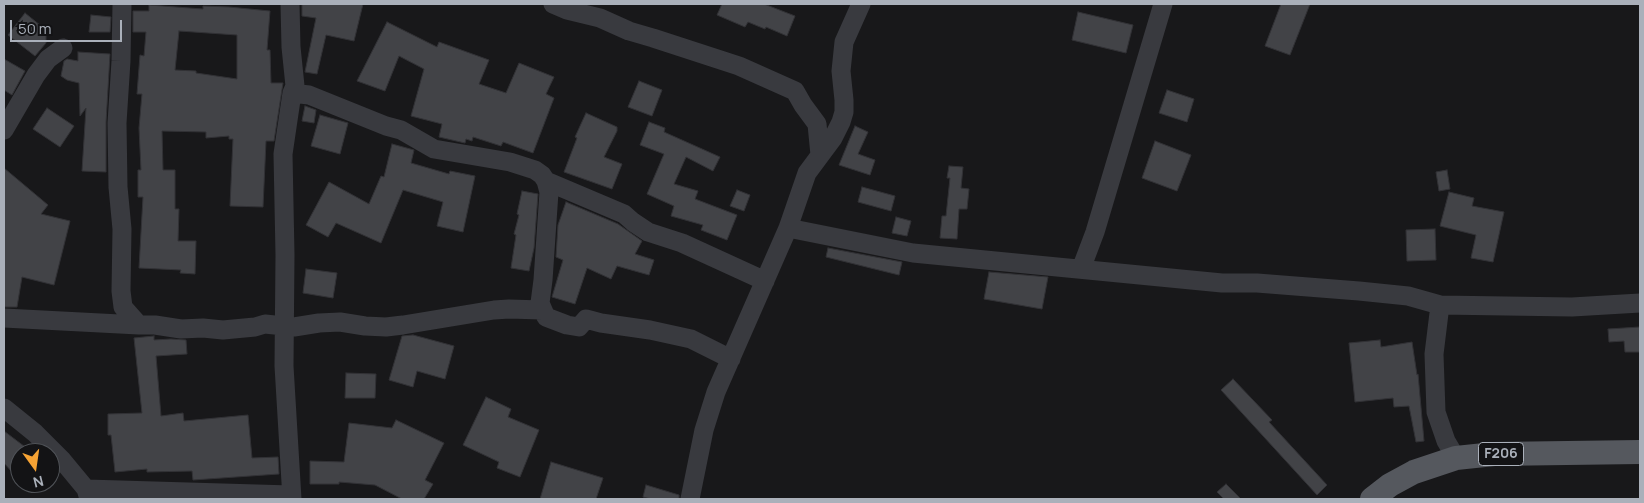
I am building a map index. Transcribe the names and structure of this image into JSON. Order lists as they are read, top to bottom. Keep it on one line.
{"streets":{"main road":["F206"]},"scale_bar":"50 m","north":"bottom"}
